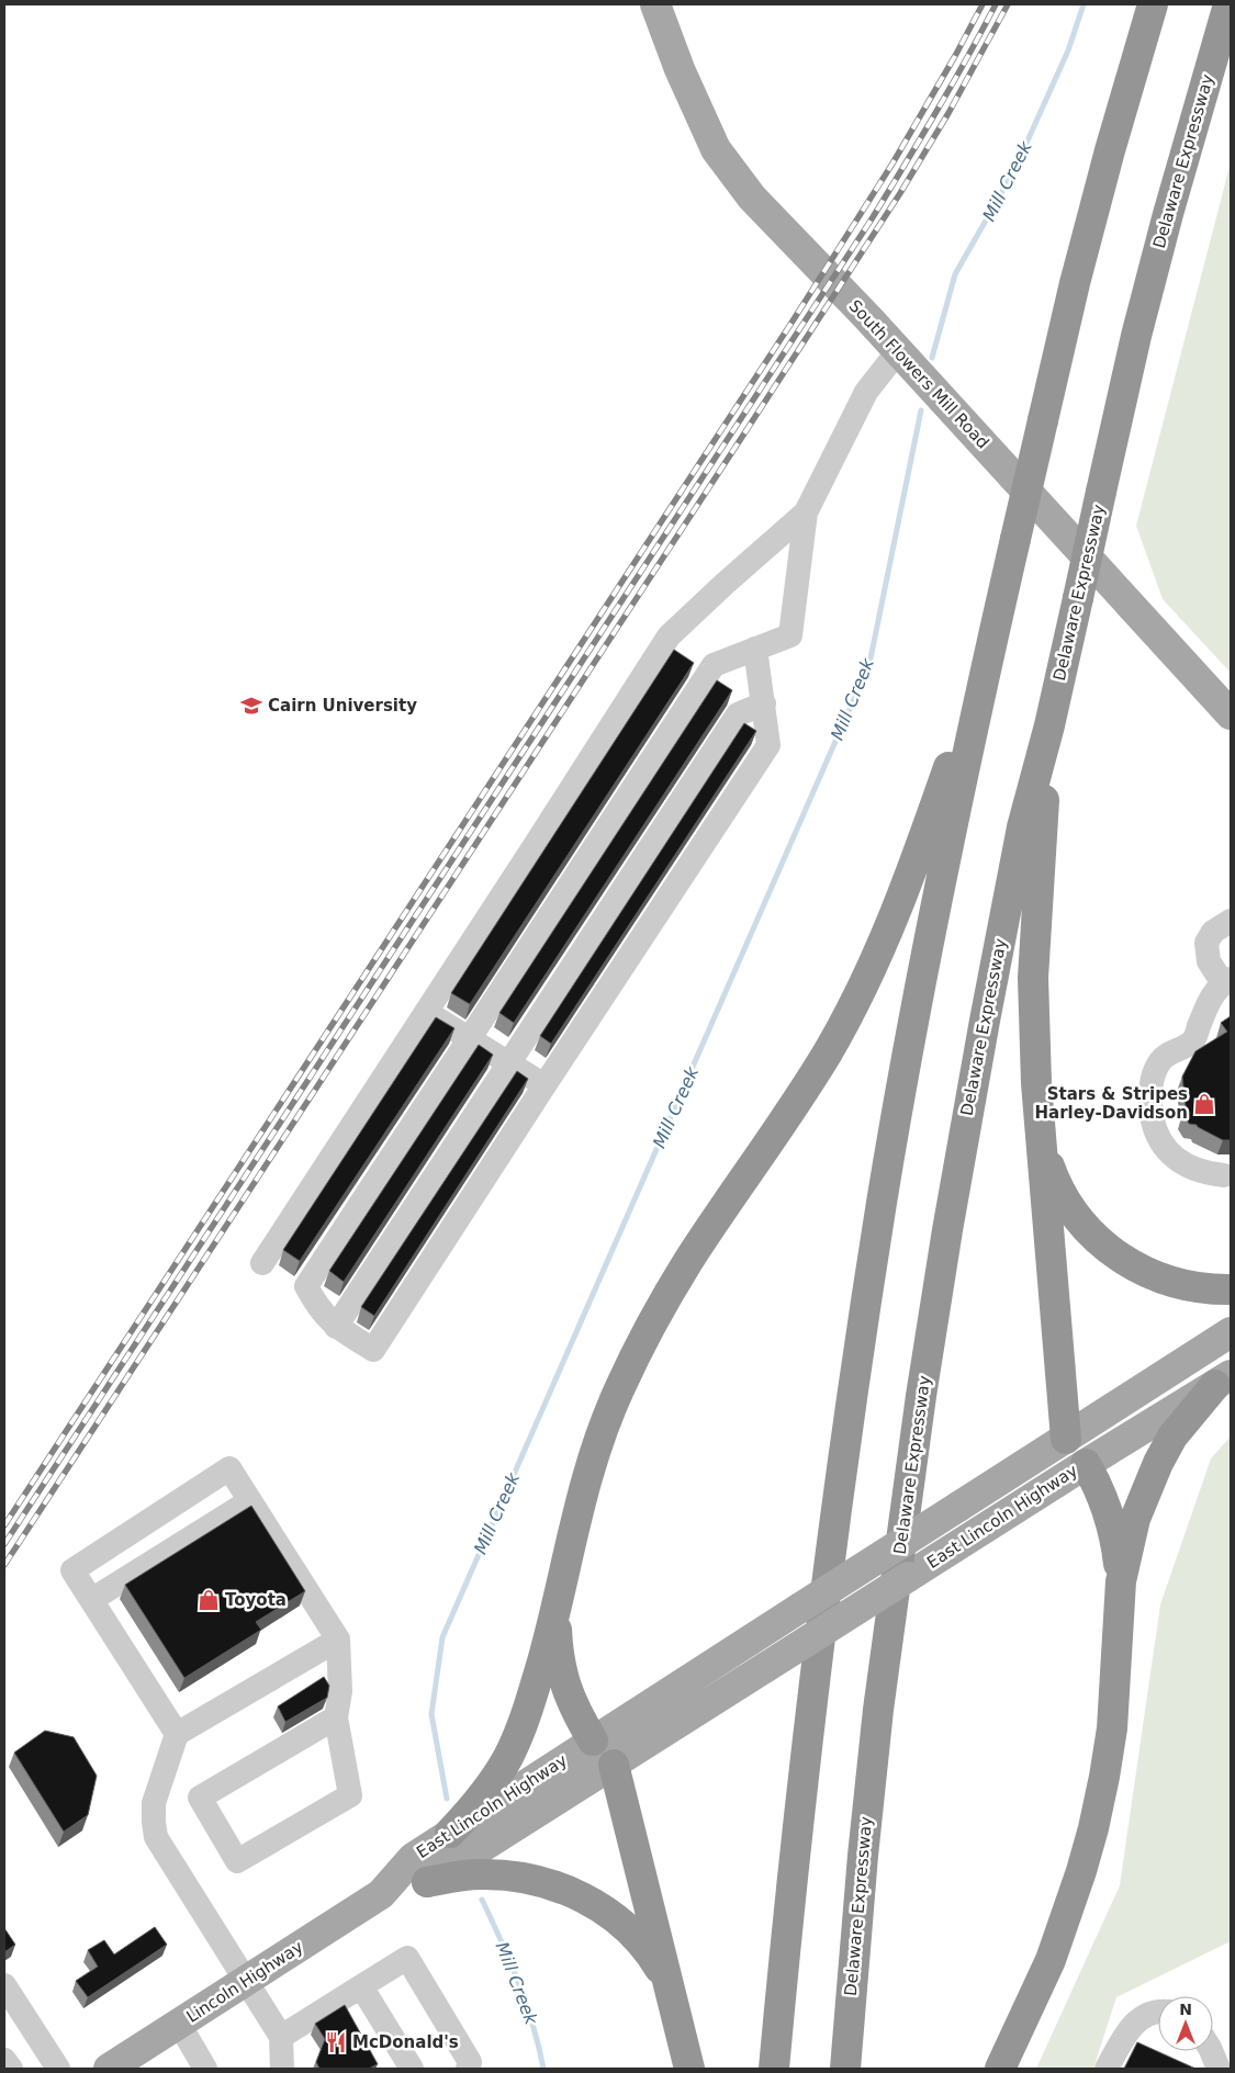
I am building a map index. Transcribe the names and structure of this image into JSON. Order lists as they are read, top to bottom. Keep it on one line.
{"streets":{"highway":["Delaware Expressway"],"main road":["South Flowers Mill Road","East Lincoln Highway","Lincoln Highway"]},"crossings":[["East Lincoln Highway","Lincoln Highway"]],"water":["Mill Creek"],"places":{"school or university":["Cairn University"],"shop":["Stars & Stripes Harley-Davidson","Toyota"],"restaurant":["McDonald's"]},"north":"top"}
